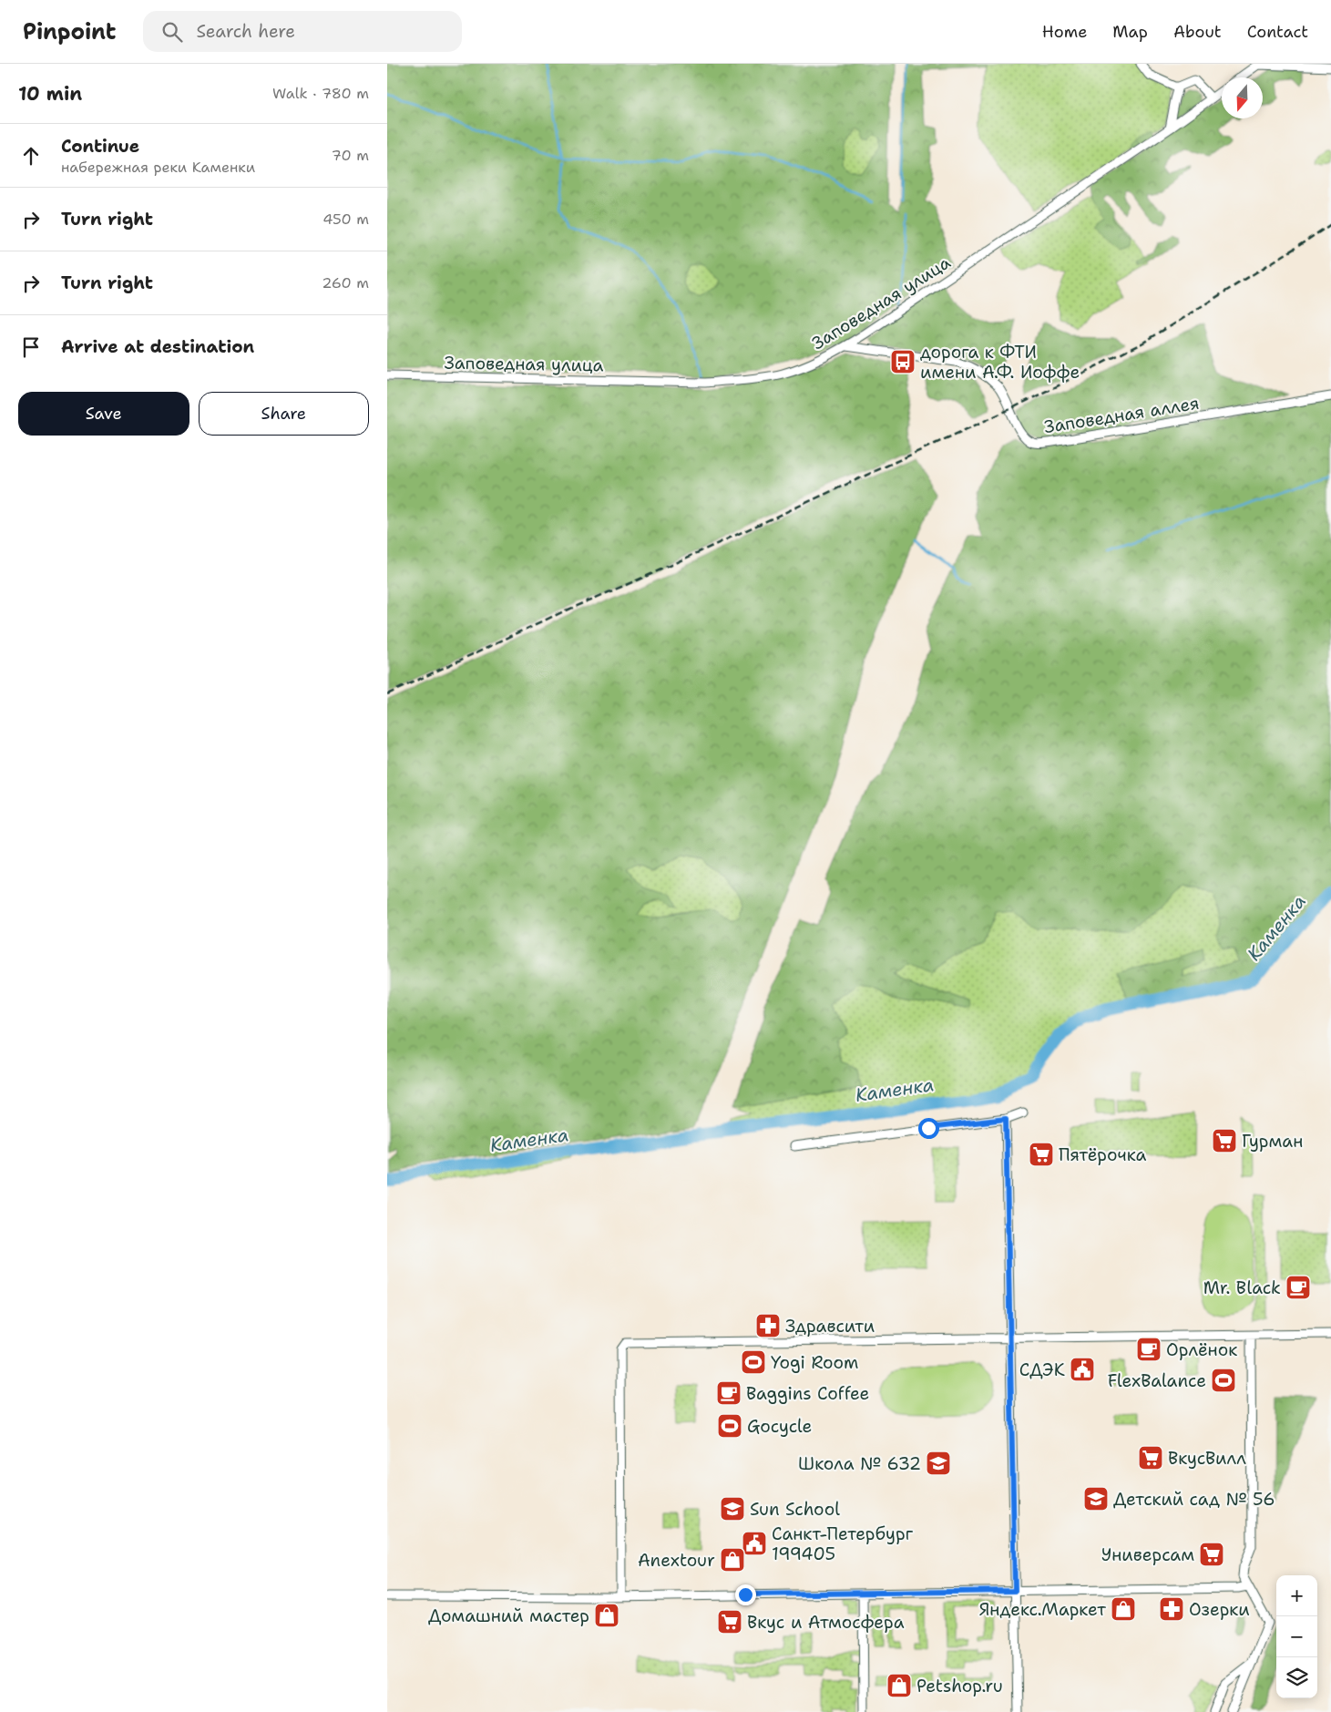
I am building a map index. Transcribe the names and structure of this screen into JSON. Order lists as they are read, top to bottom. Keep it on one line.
{"streets":{"street":["Заповедная улица","Заповедная аллея"]},"crossings":[["Заповедная улица","Заповедная аллея"]],"water":["Каменка"],"places":{"bus stop":["дорога к ФТИ имени А.Ф. Иоффе"],"supermarket":["Гурман","Пятёрочка","ВкусВилл","Универсам","Вкус и Атмосфера"],"cafe":["Mr. Black","Орлёнок","Baggins Coffee"],"pharmacy":["Здравсити","Озерки"],"sports":["Yogi Room","FlexBalance","Gocycle"],"public building":["СДЭК","Санкт-Петербург 199405"],"school or university":["Школа № 632","Детский сад № 56","Sun School"],"shop":["Anextour","Яндекс.Маркет","Домашний мастер","Petshop.ru"]},"north":"bottom","page":{"header":"Pinpoint","search":"Search here","nav":["Home","Map","About","Contact"],"heading":["10 min","Walk · 780 m"],"list":[["Continue","набережная реки Каменки","70 m"],["Turn right","450 m"],["Turn right","260 m"],"Arrive at destination"],"buttons":["Save","Share"],"map_buttons":["+","−"]}}
